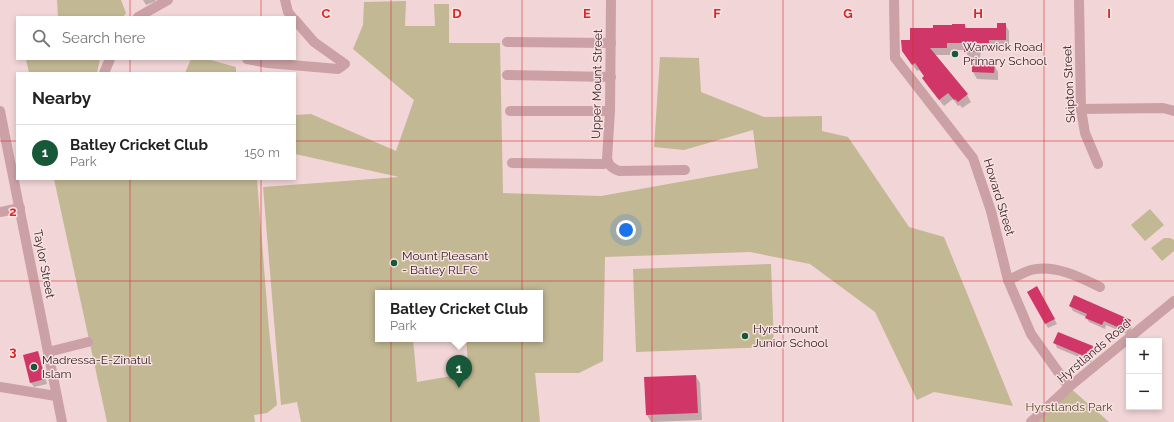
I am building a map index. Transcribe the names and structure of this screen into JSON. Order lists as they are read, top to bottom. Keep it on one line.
{"streets":{"street":["Upper Mount Street","Skipton Street","Howard Street","Taylor Street","Hyrstlands Road"]},"crossings":[["Howard Street","Hyrstlands Road"]],"parks":["Hyrstlands Park"],"places":["Warwick Road Primary School","Mount Pleasant - Batley RLFC","Hyrstmount Junior School","Madressa-E-Zinatul Islam"],"page":{"search":"Search here","heading":"Nearby","list":[{"mark":"1","name":"Batley Cricket Club","note":"Park","value":"150 m"}],"popup":["Batley Cricket Club","Park"],"map_buttons":["+","−"],"pins":"1"},"grid":{"columns":["C","D","E","F","G","H","I"],"rows":["2","3"]}}
